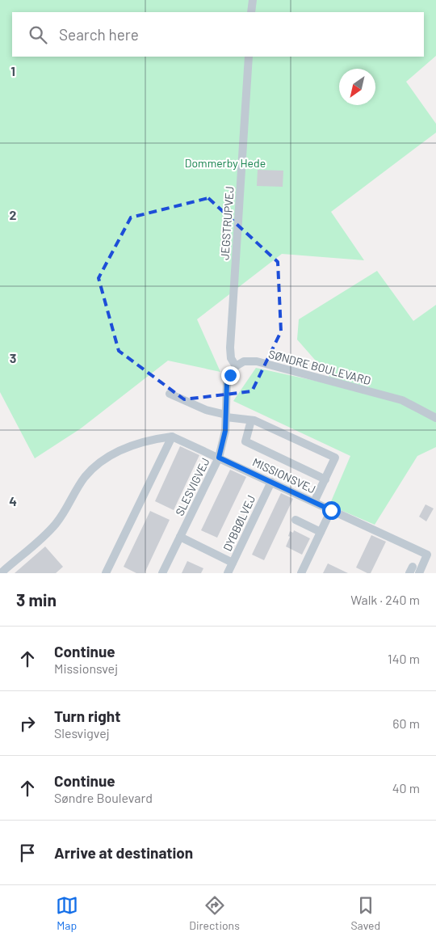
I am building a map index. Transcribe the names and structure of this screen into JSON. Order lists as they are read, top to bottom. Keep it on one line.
{"streets":{"lane":["JEGSTRUPVEJ","SØNDRE BOULEVARD","MISSIONSVEJ","SLESVIGVEJ","DYBBØLVEJ"]},"crossings":[["JEGSTRUPVEJ","SØNDRE BOULEVARD"],["MISSIONSVEJ","SLESVIGVEJ"],["MISSIONSVEJ","DYBBØLVEJ"]],"parks":["Dommerby Hede"],"north":"bottom left","page":{"search":"Search here","heading":["3 min","Walk · 240 m"],"list":[["Continue","Missionsvej","140 m"],["Turn right","Slesvigvej","60 m"],["Continue","Søndre Boulevard","40 m"],"Arrive at destination"],"nav":["Map","Directions","Saved"]},"grid":{"rows":["1","2","3","4"]}}
